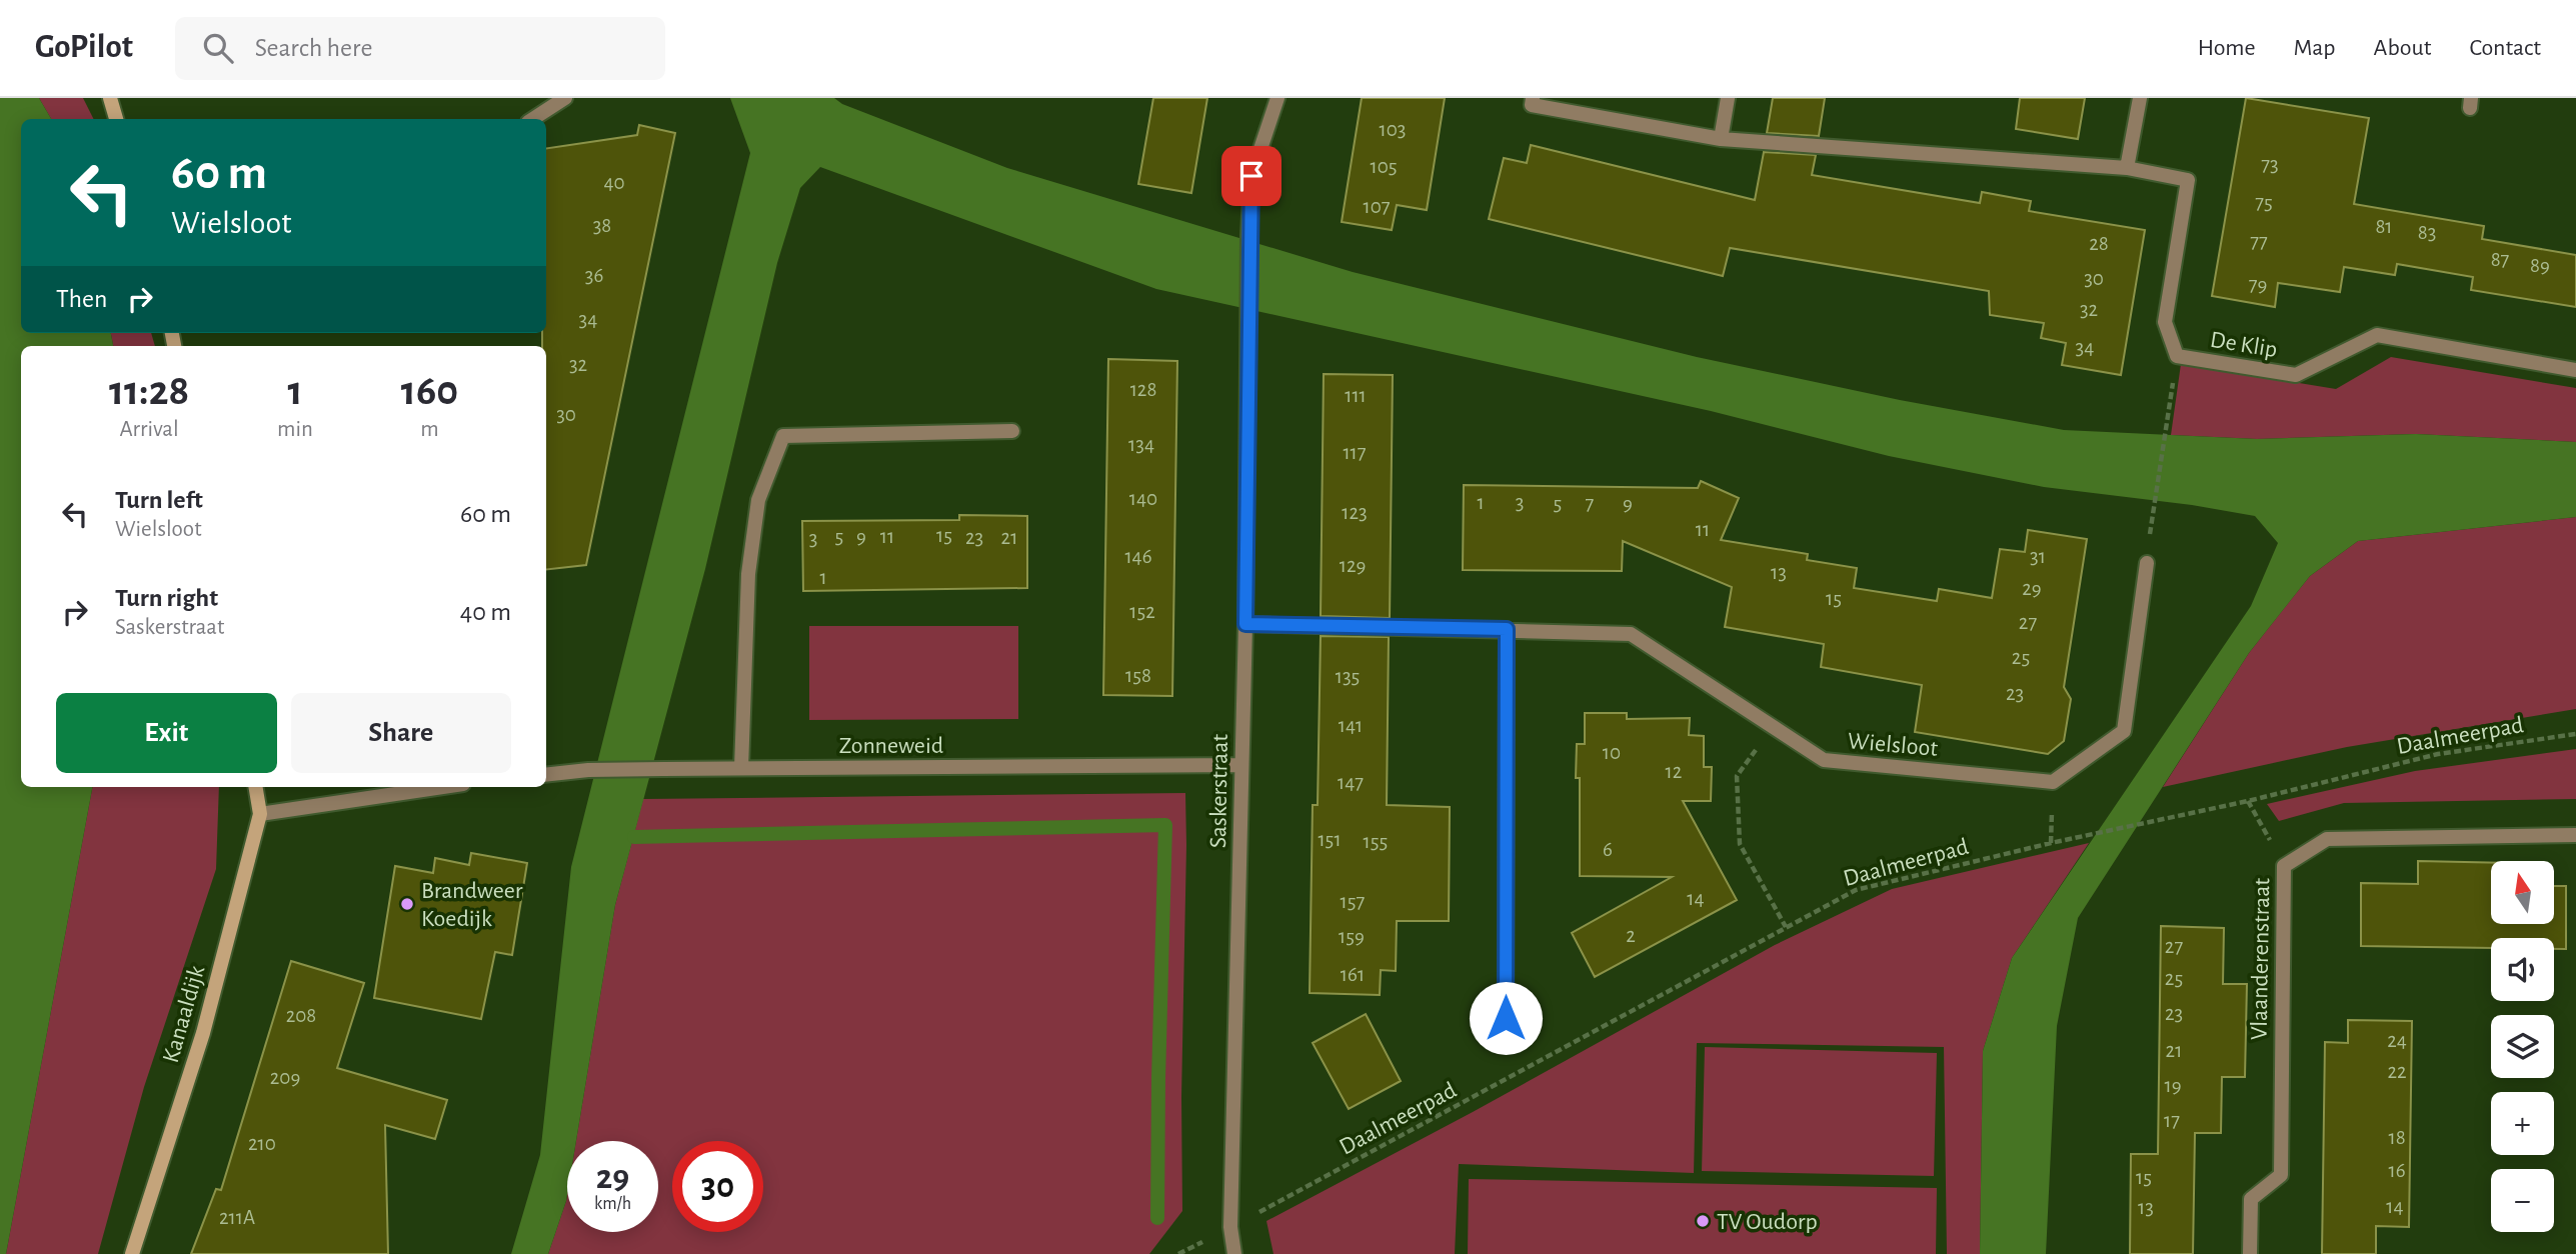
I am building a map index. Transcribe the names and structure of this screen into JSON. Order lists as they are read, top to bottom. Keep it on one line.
{"streets":{"street":["De Klip","Wielsloot","Zonneweid","Saskerstraat","Vlaanderenstraat","Kanaaldijk"],"path":["Daalmeerpad"]},"crossings":[["Daalmeerpad","Saskerstraat"],["Wielsloot","Saskerstraat"],["Zonneweid","Saskerstraat"]],"places":["Brandweer Koedijk","TV Oudorp"],"house_numbers":["103","73","105","40","75","107","38","81","83","77","28","87","89","36","30","79","32","34","34","32","128","111","30","134","117","140","1","3","5","7","9","123","11","15","5","9","11","23","21","3","146","31","129","13","1","29","15","152","27","25","158","135","23","141","10","12","147","151","155","6","14","157","2","159","27","161","25","23","208","24","21","22","209","19","17","18","210","16","15","14","13","211A"],"north":"top","page":{"header":"GoPilot","search":"Search here","nav":["Home","Map","About","Contact"],"turn":["60 m","Wielsloot"],"then":"Then","eta":["11:28","Arrival","1","min","160","m"],"list":[{"name":"Turn left","note":"Wielsloot","value":"60 m"},{"name":"Turn right","note":"Saskerstraat","value":"40 m"}],"buttons":["Exit","Share"],"map_buttons":["+","−"],"speed":"29 km/h","limit":"30"}}
